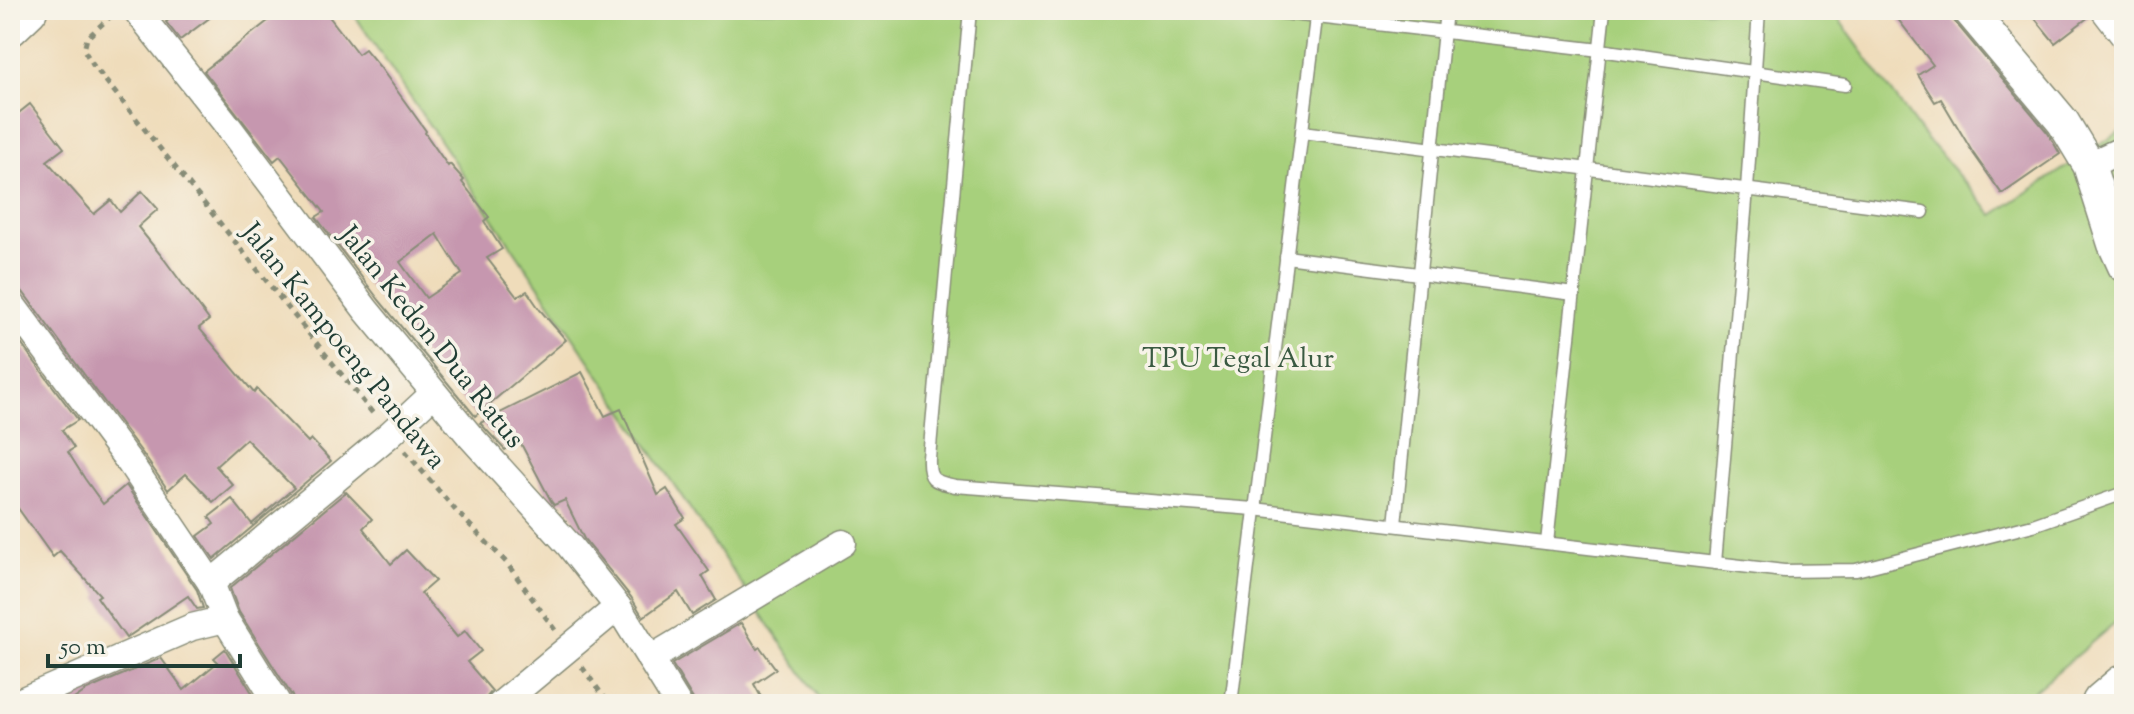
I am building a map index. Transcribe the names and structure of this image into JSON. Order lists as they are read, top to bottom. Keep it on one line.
{"streets":{"street":["Jalan Kedon Dua Ratus"],"path":["Jalan Kampoeng Pandawa"]},"crossings":[["Jalan Kedon Dua Ratus","Jalan Kampoeng Pandawa"]],"parks":["TPU Tegal Alur"],"scale_bar":"50 m"}
